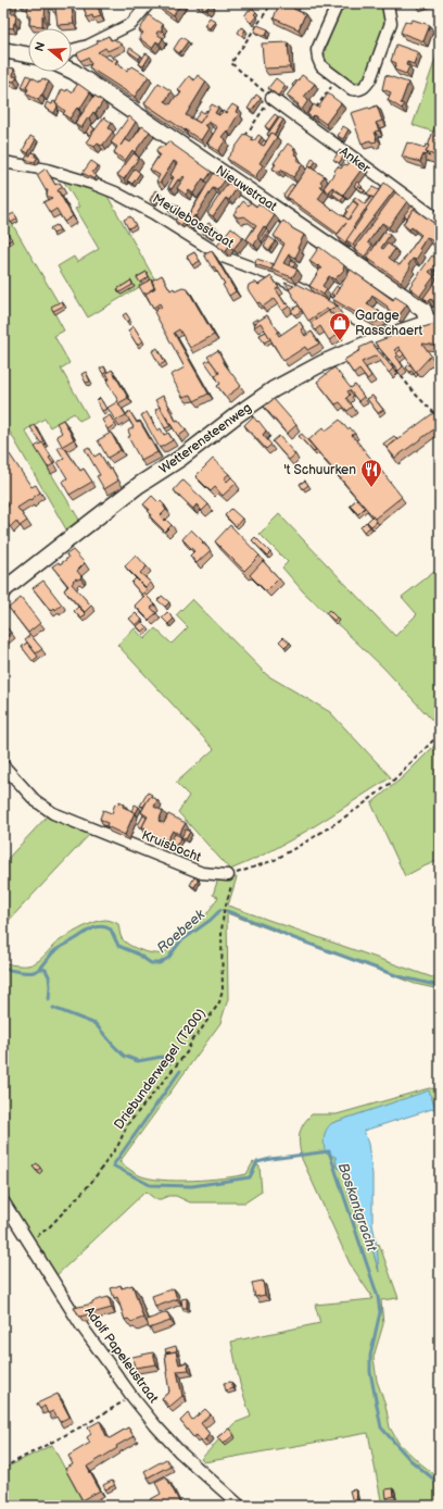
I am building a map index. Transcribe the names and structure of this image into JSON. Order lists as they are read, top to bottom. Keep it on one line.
{"streets":{"street":["Anker","Nieuwstraat","Meulebosstraat","Wetterensteenweg","Kruisbocht","Adolf Papeleustraat"],"path":["Driebunderwegel (T200)"]},"crossings":[["Nieuwstraat","Wetterensteenweg"],["Meulebosstraat","Wetterensteenweg"],["Kruisbocht","Driebunderwegel (T200)"],["Driebunderwegel (T200)","Adolf Papeleustraat"]],"water":["Roebeek","Boskantgracht"],"places":{"shop":["Garage Rasschaert"],"restaurant":["'t Schuurken"]},"north":"left"}
